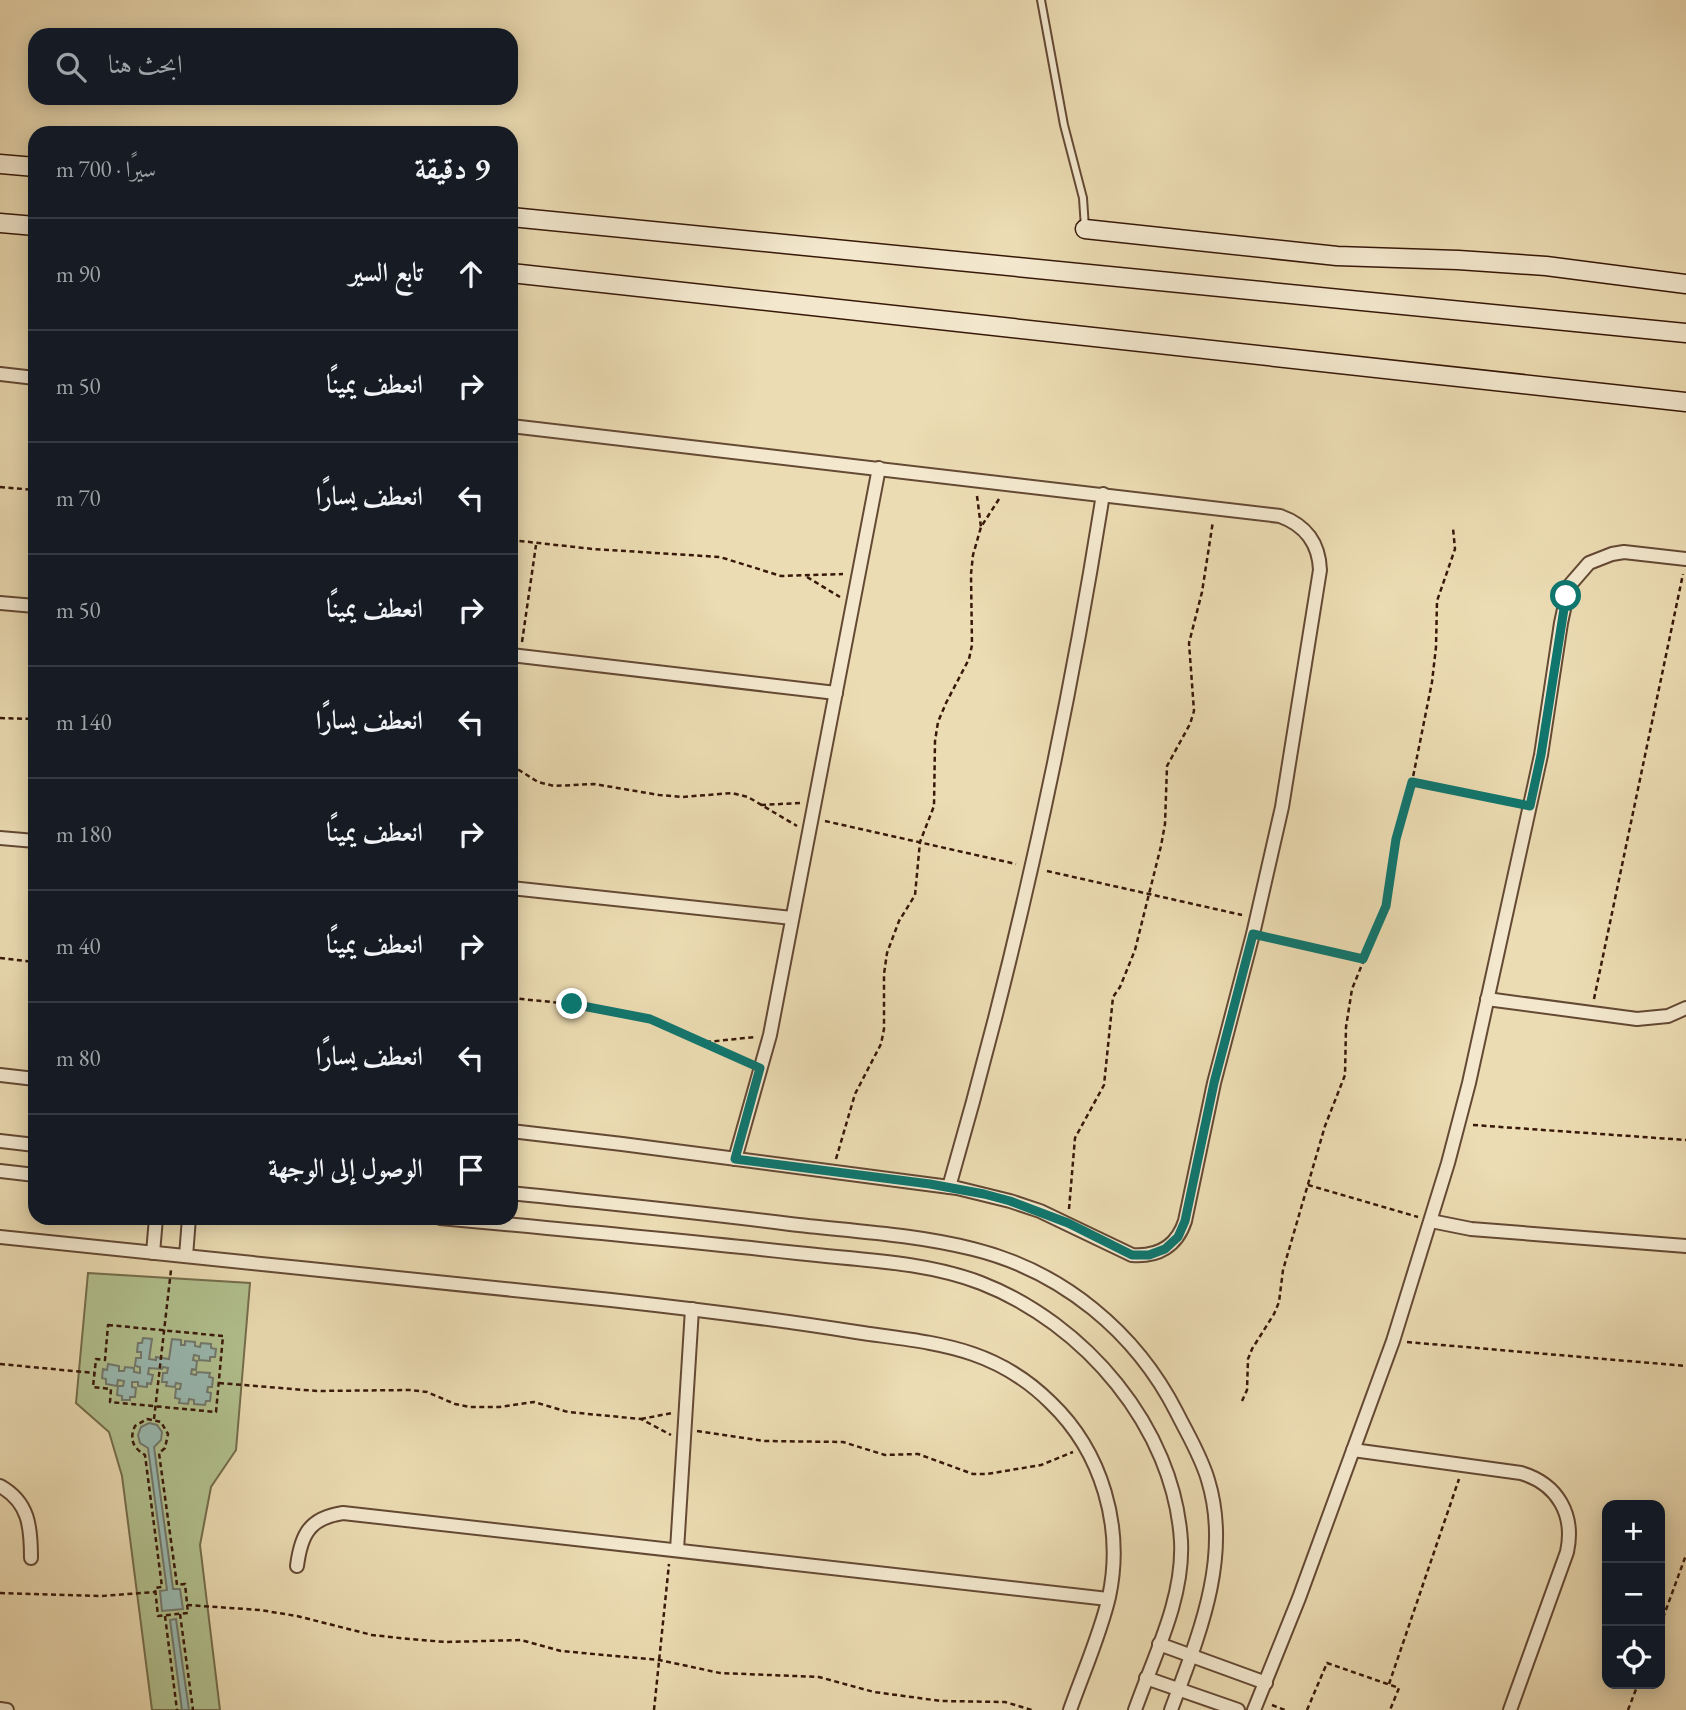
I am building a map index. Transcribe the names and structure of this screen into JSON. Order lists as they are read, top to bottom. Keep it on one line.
{"page":{"search":"ابحث هنا","heading":["9 دقيقة","سيرًا · 700 m"],"list":[["تابع السير","90 m"],["انعطف يمينًا","50 m"],["انعطف يسارًا","70 m"],["انعطف يمينًا","50 m"],["انعطف يسارًا","140 m"],["انعطف يمينًا","180 m"],["انعطف يمينًا","40 m"],["انعطف يسارًا","80 m"],"الوصول إلى الوجهة"],"map_buttons":["+","−"]}}
